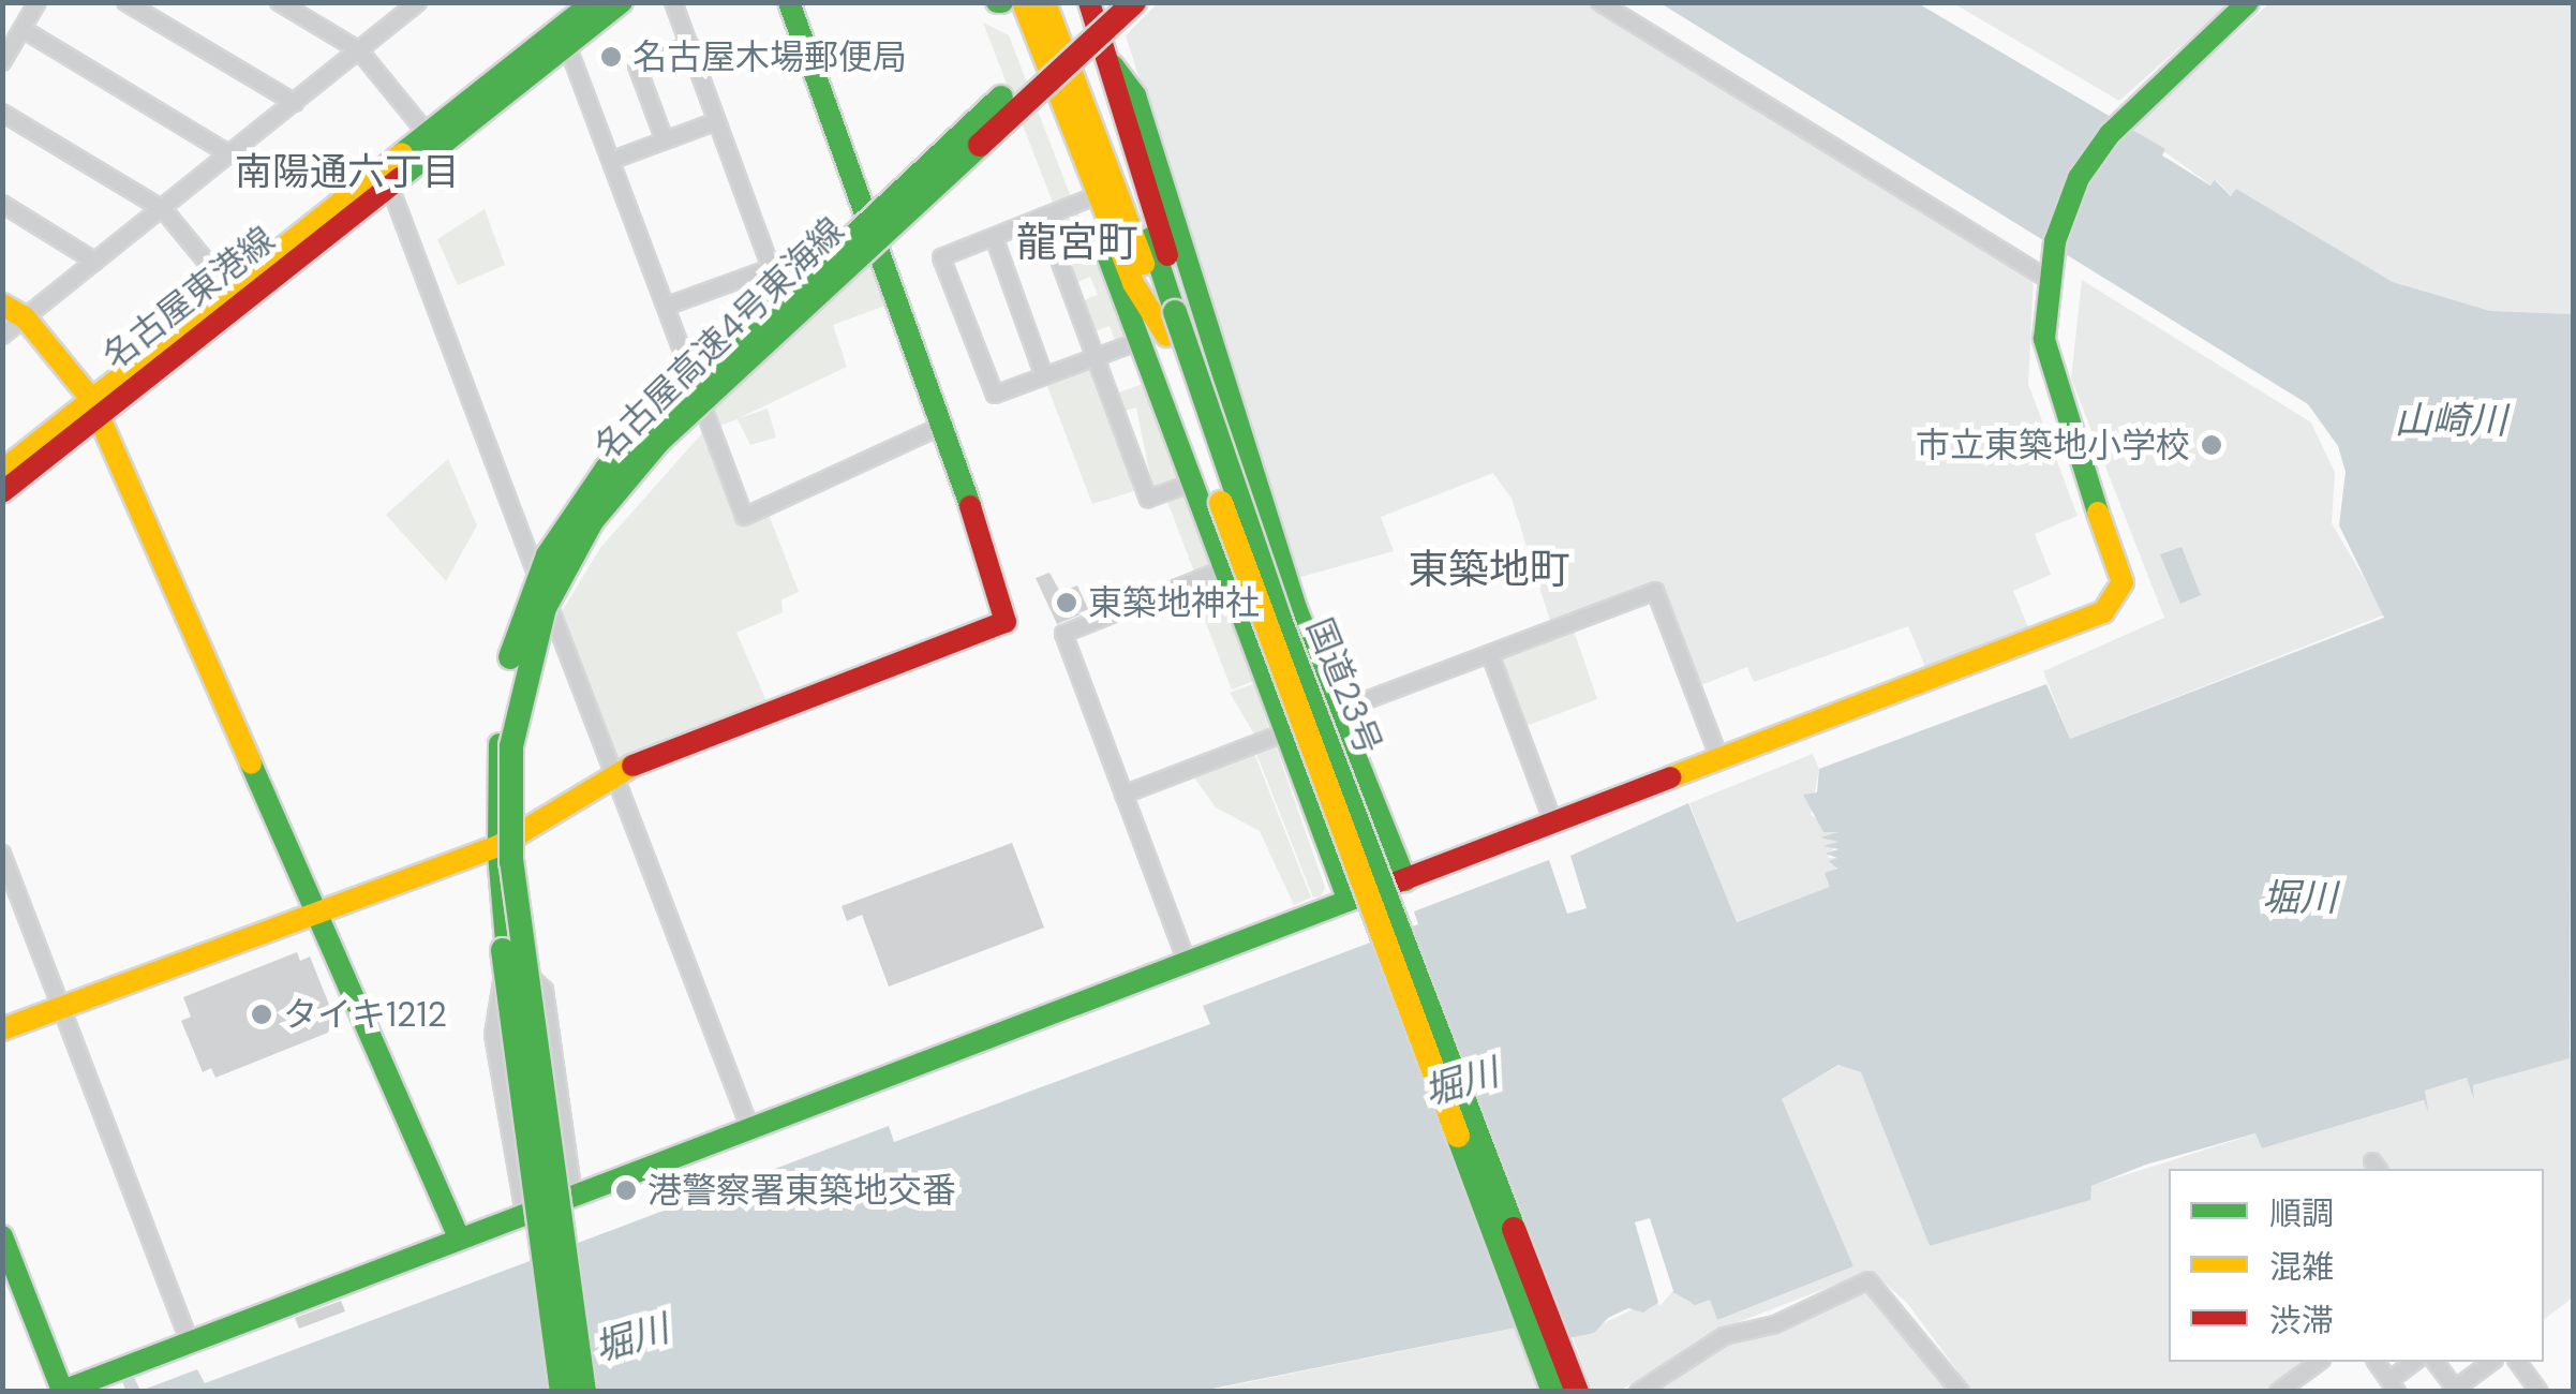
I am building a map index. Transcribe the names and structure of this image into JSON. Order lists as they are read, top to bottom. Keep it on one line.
{"streets":{"main road":["名古屋東港線","名古屋高速4号東海線","国道23号"]},"districts":["南陽通六丁目","龍宮町","東築地町"],"water":["山崎川","堀川"],"places":["名古屋木場郵便局","市立東築地小学校","東築地神社","タイキ1212","港警察署東築地交番"],"legend":["順調","混雑","渋滞"]}
